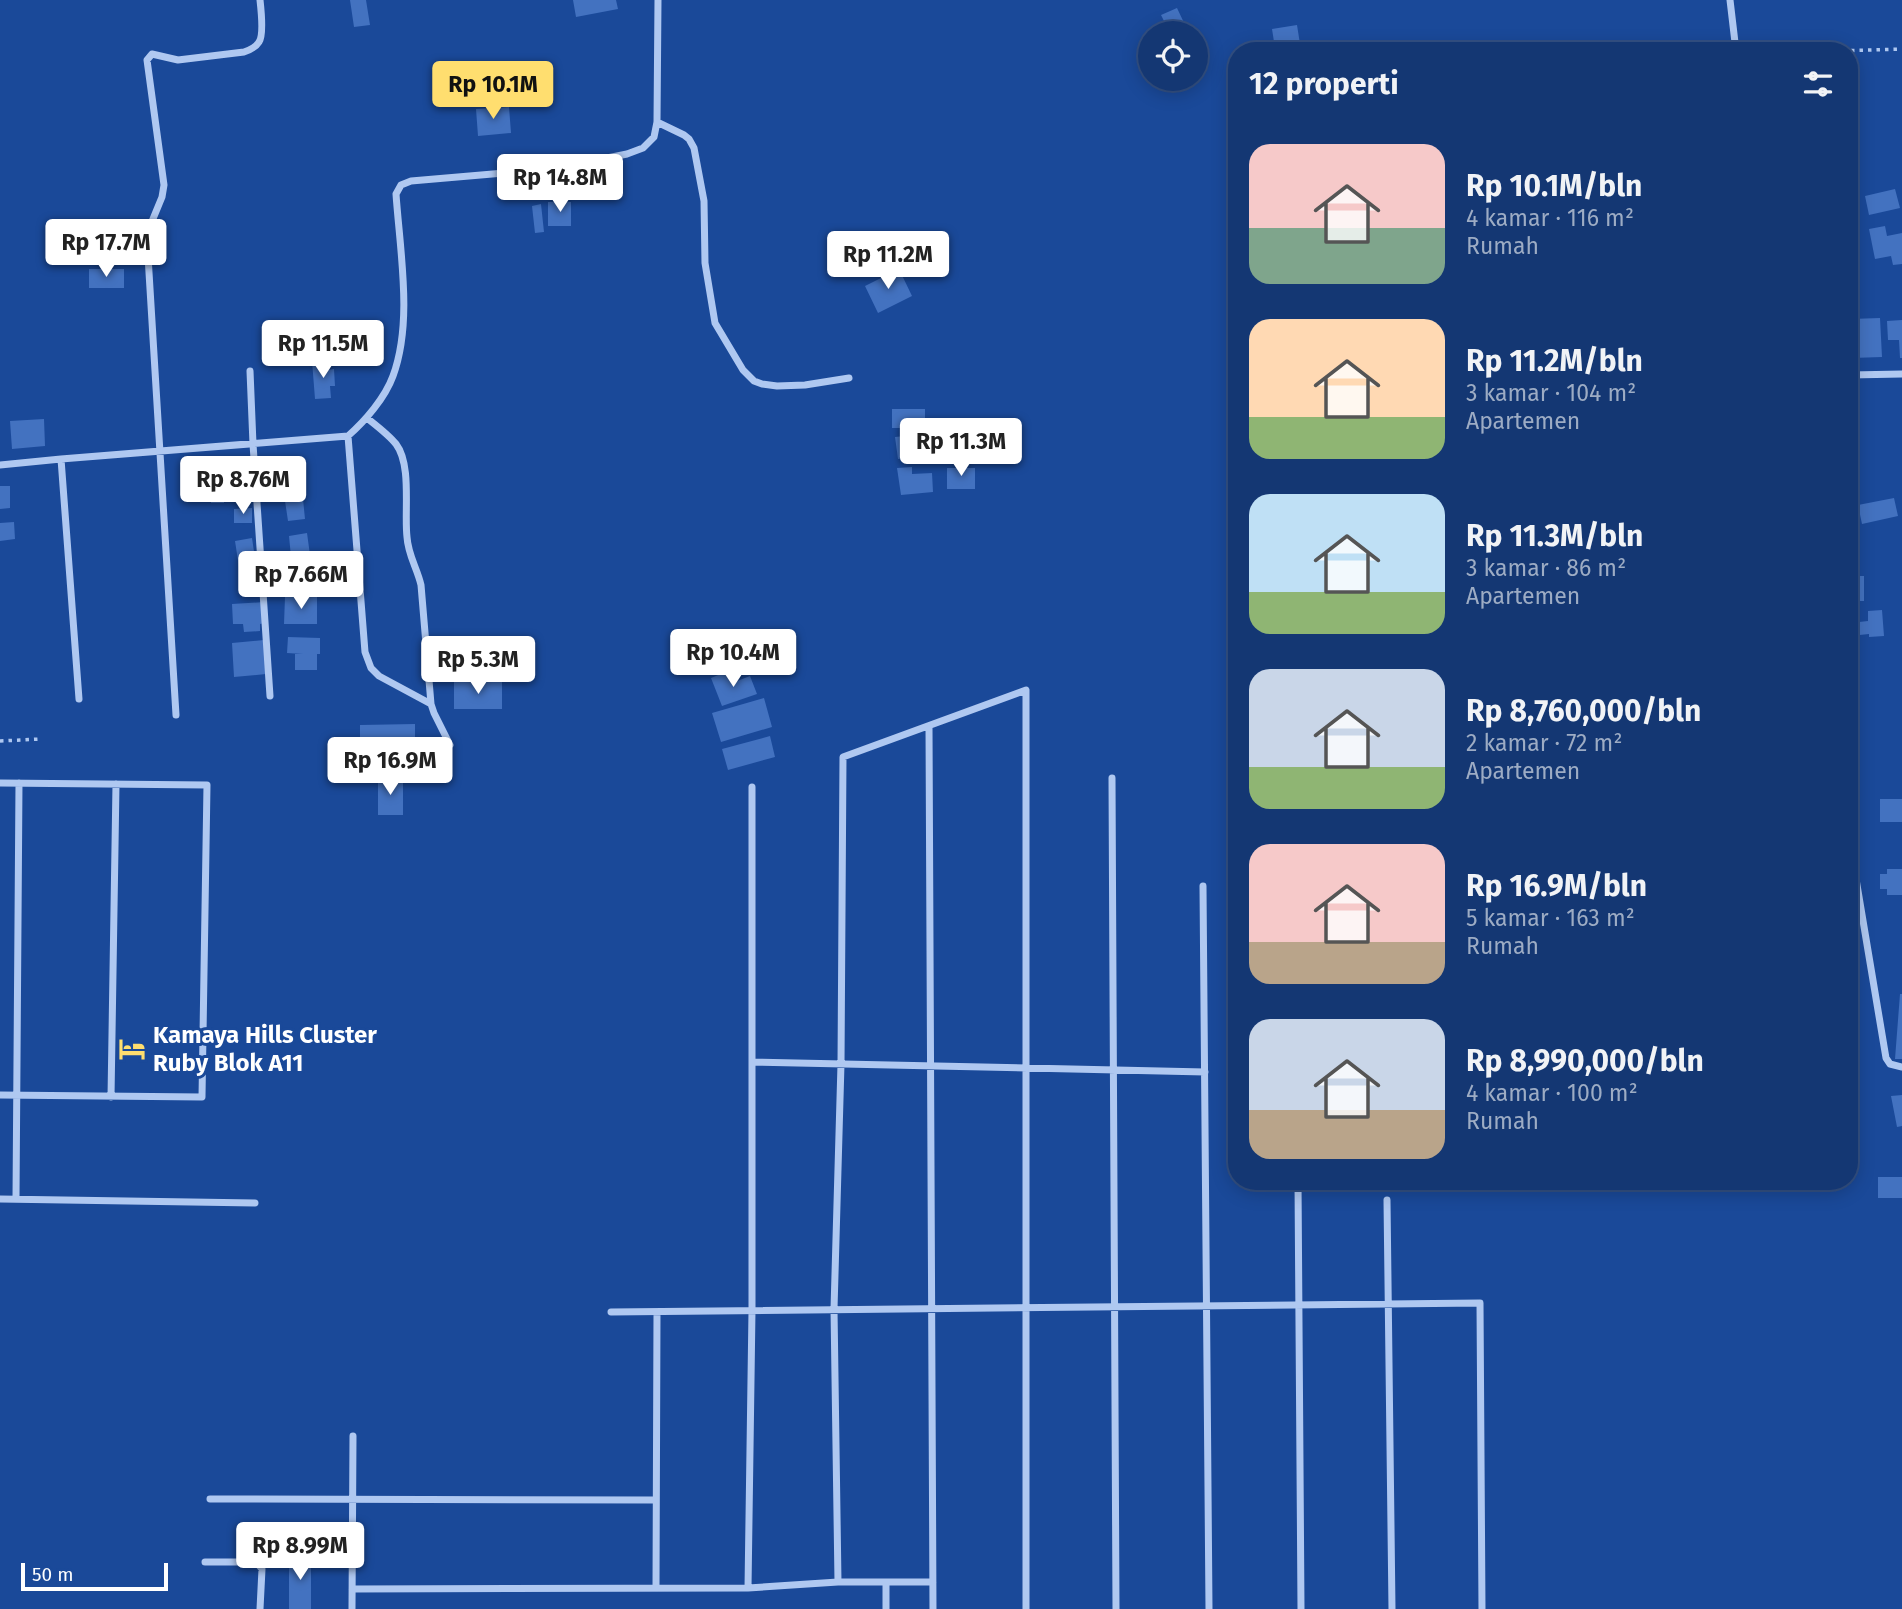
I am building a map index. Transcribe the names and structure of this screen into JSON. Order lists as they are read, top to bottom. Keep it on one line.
{"places":{"hotel":["Kamaya Hills Cluster Ruby Blok A11"]},"scale_bar":"50 m","page":{"heading":"12 properti","price":["Rp 10.1M","Rp 14.8M","Rp 17.7M","Rp 11.2M","Rp 11.5M","Rp 11.3M","Rp 8.76M","Rp 7.66M","Rp 10.4M","Rp 5.3M","Rp 16.9M","Rp 8.99M"],"list":[{"name":"Rp 10.1M/bln","note":"4 kamar · 116 m² · Rumah"},{"name":"Rp 11.2M/bln","note":"3 kamar · 104 m² · Apartemen"},{"name":"Rp 11.3M/bln","note":"3 kamar · 86 m² · Apartemen"},{"name":"Rp 8,760,000/bln","note":"2 kamar · 72 m² · Apartemen"},{"name":"Rp 16.9M/bln","note":"5 kamar · 163 m² · Rumah"},{"name":"Rp 8,990,000/bln","note":"4 kamar · 100 m² · Rumah"}],"scale":"50 m"}}
